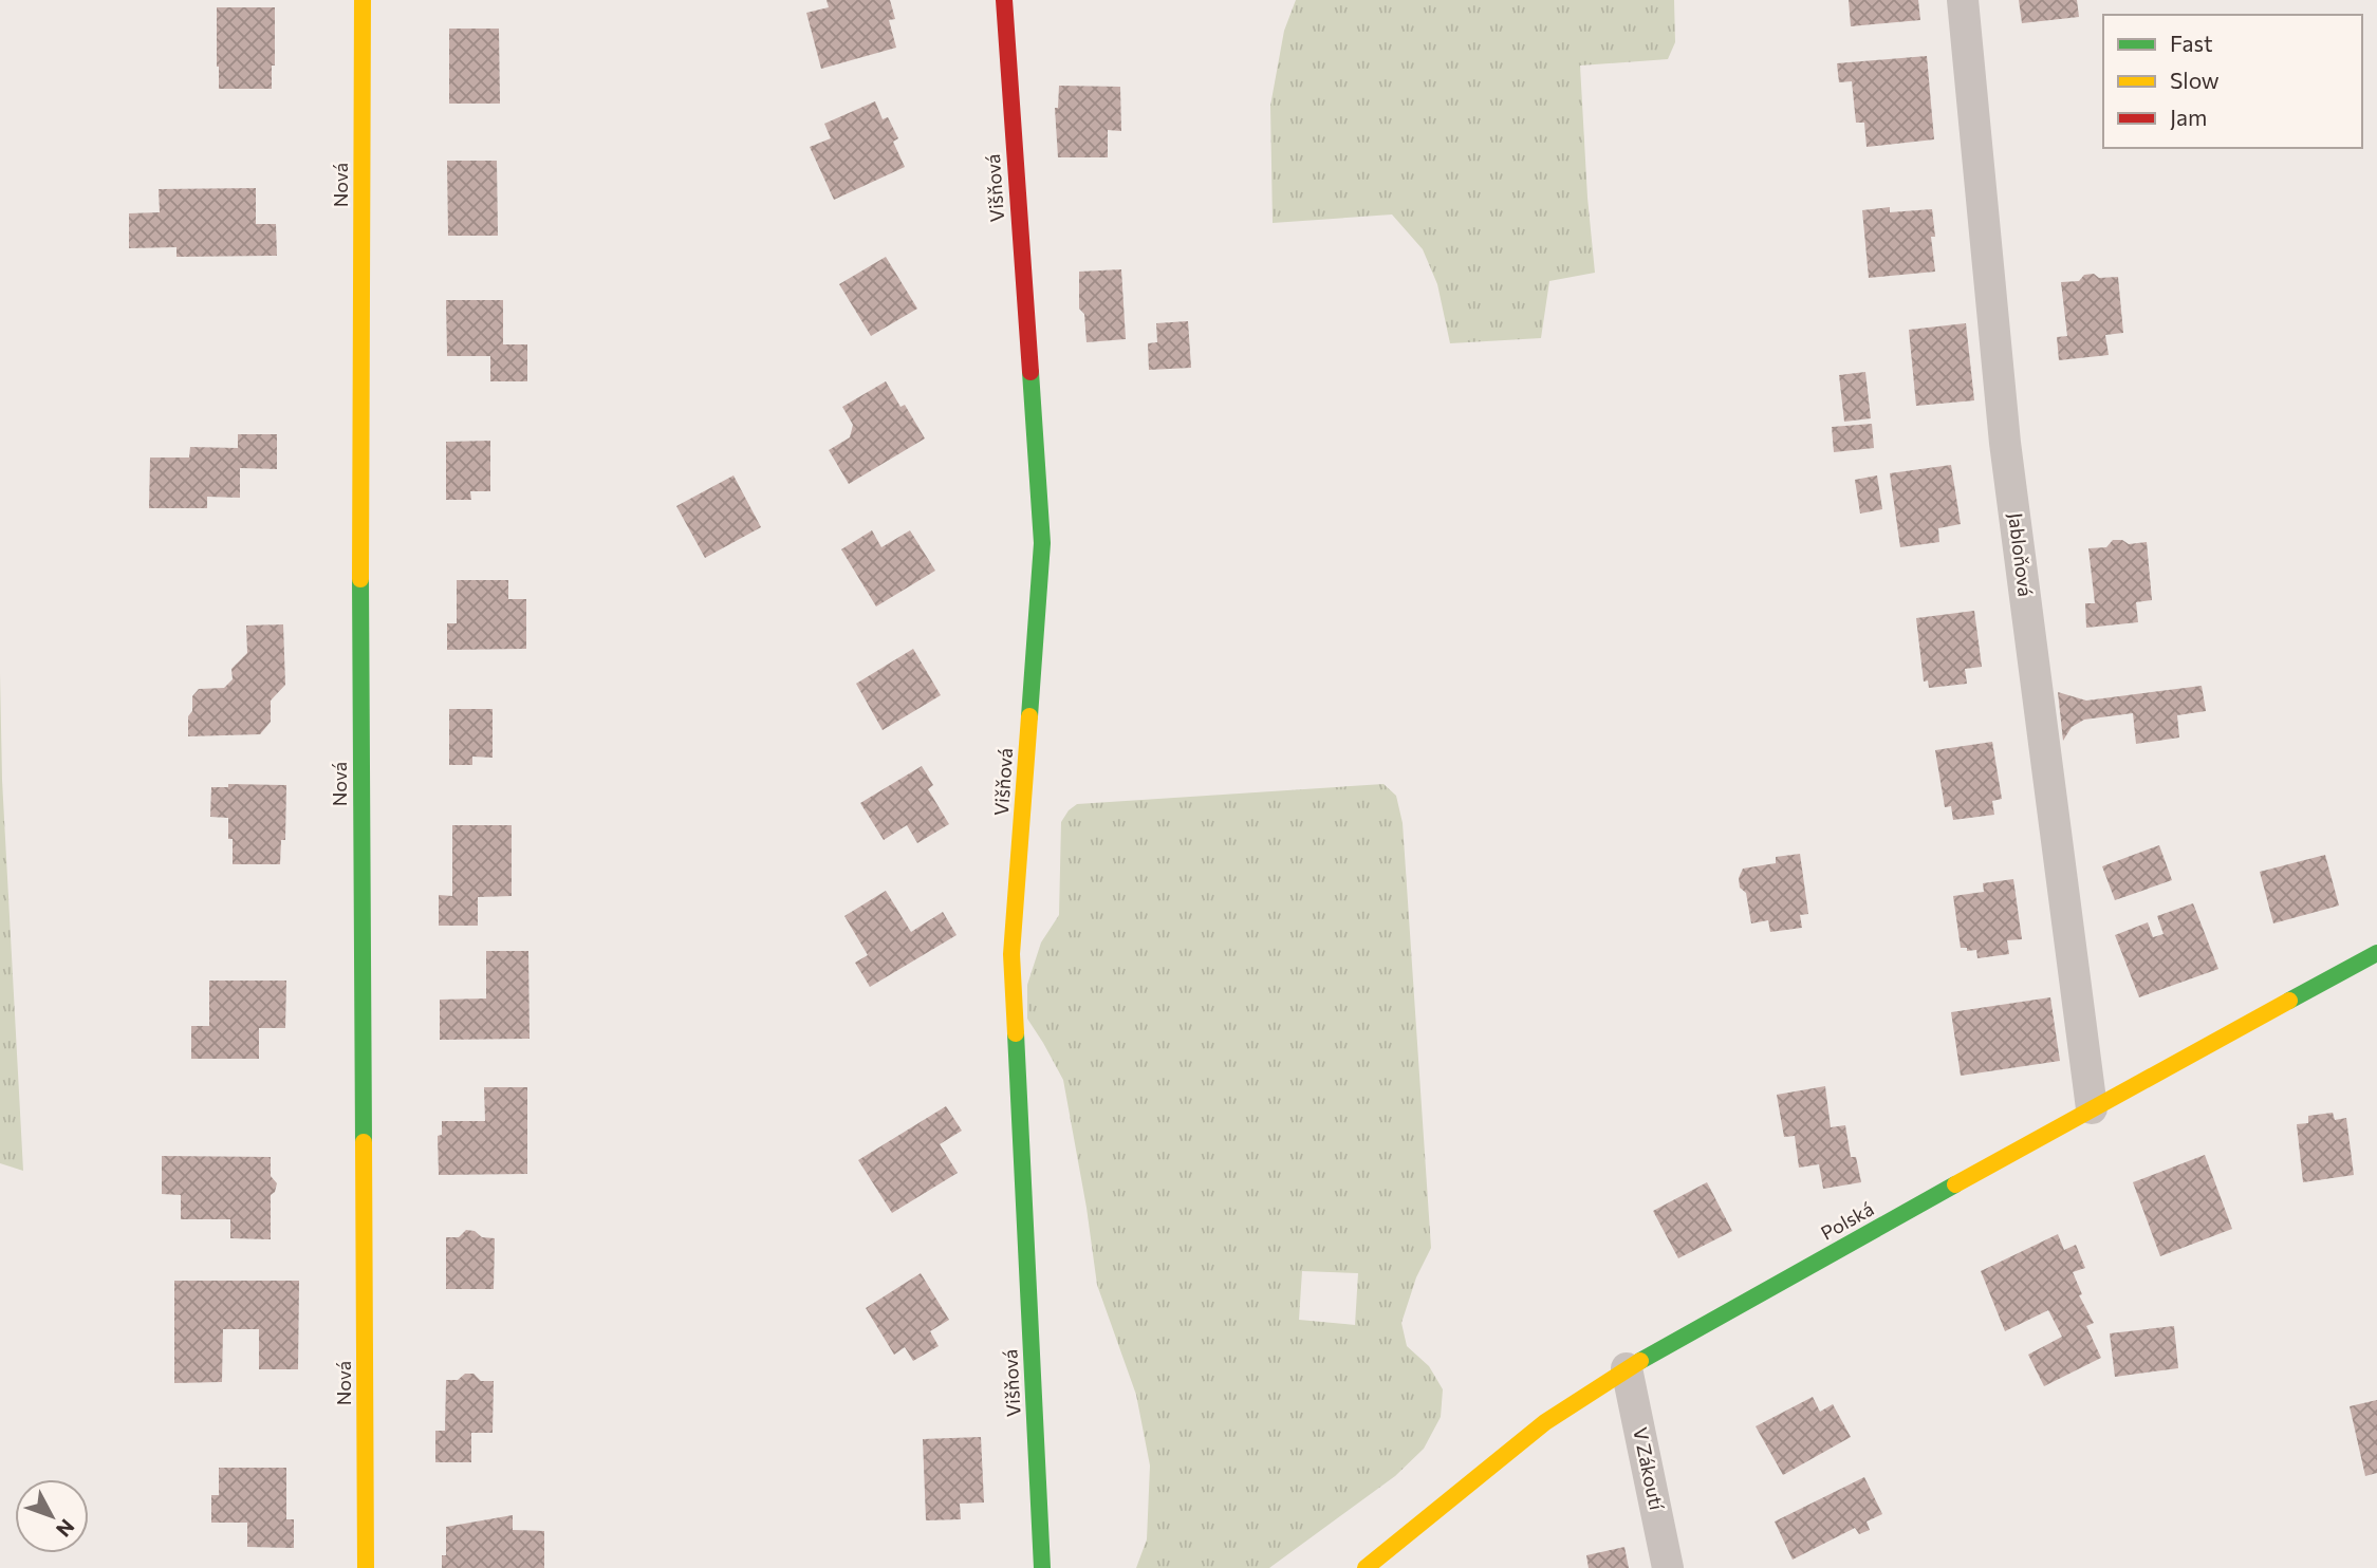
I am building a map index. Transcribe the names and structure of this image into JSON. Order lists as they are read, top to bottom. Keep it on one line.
{"streets":{"street":["Nová","Višňová","Jabloňová","Polská","V Zákoutí"]},"crossings":[["Jabloňová","Polská"],["Polská","V Zákoutí"]],"legend":["Fast","Slow","Jam"],"north":"bottom right"}
